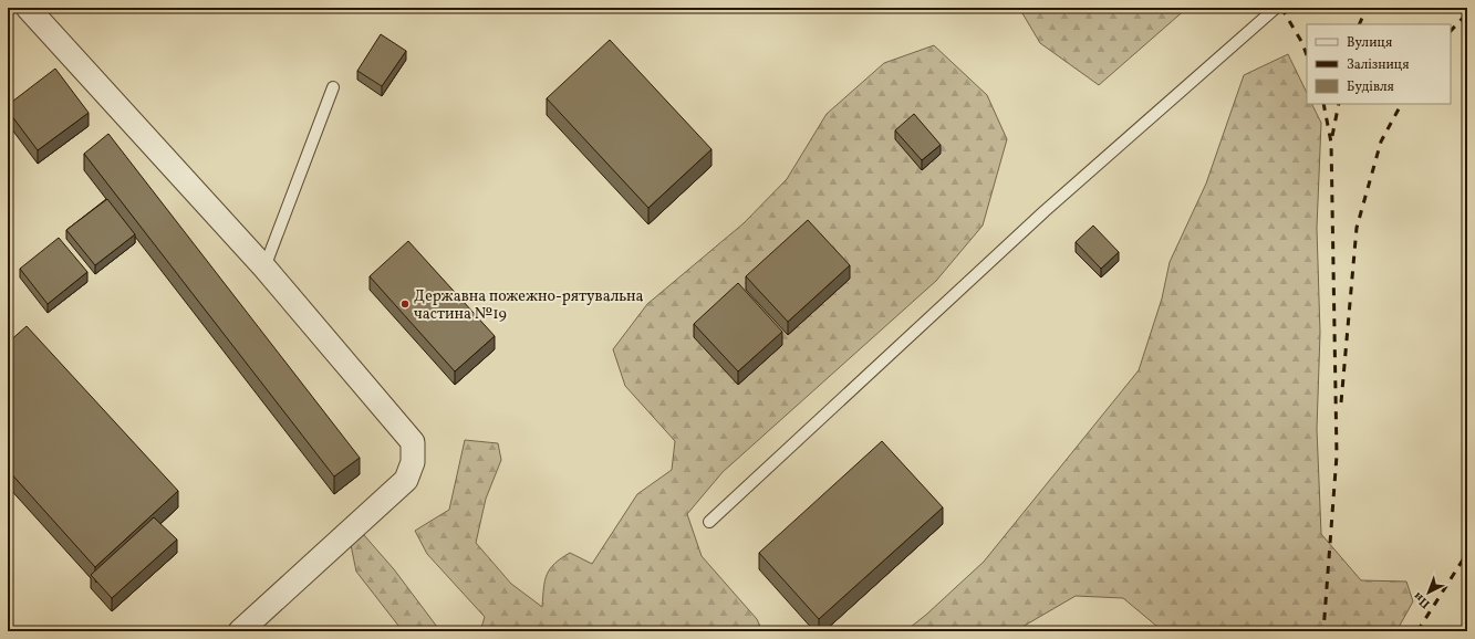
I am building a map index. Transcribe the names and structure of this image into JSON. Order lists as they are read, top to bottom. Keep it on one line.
{"places":["Державна пожежно-рятувальна частина №19"],"legend":["Вулиця","Залізниця","Будівля"],"north":"bottom left"}
